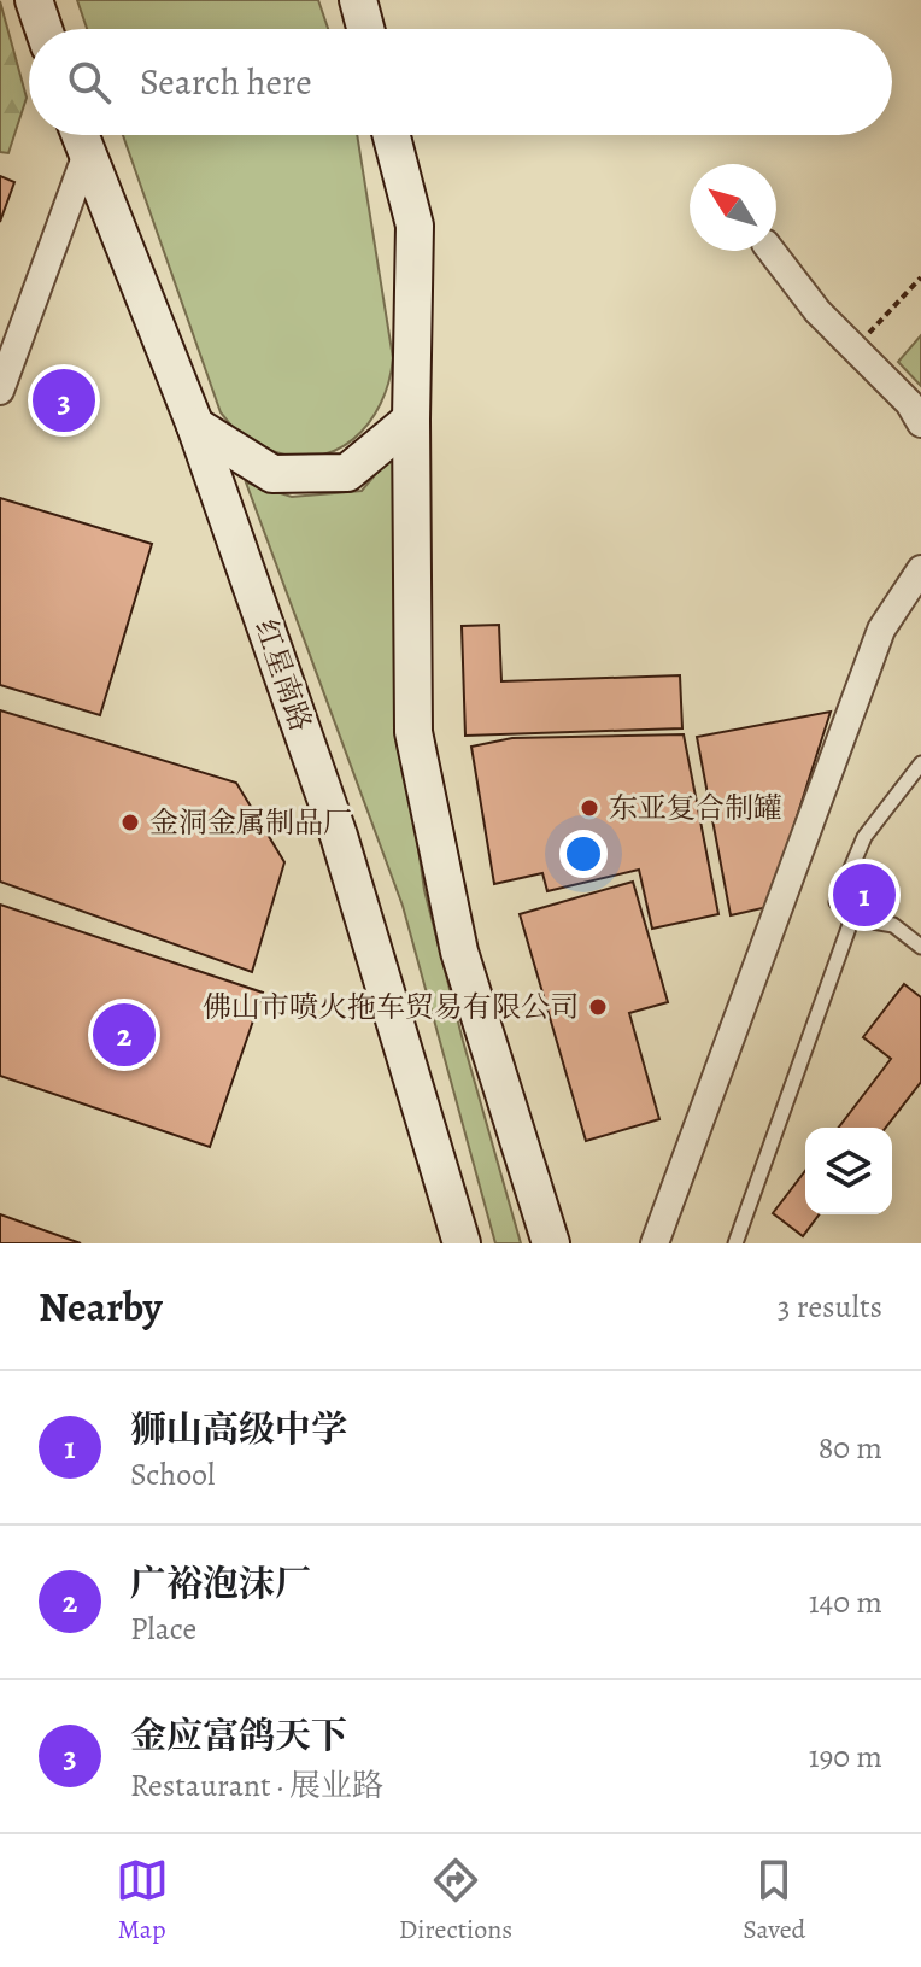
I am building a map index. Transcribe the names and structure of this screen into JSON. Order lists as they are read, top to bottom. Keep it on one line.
{"streets":{"main road":["红星南路"]},"places":["东亚复合制罐","金洞金属制品厂","佛山市喷火拖车贸易有限公司"],"north":"top left","page":{"search":"Search here","pins":["3","1","2"],"heading":["Nearby","3 results"],"list":[{"mark":"1","name":"狮山高级中学","note":"School","value":"80 m"},{"mark":"2","name":"广裕泡沫厂","note":"Place","value":"140 m"},{"mark":"3","name":"金应富鸽天下","note":"Restaurant · 展业路","value":"190 m"}],"nav":["Map","Directions","Saved"]}}
